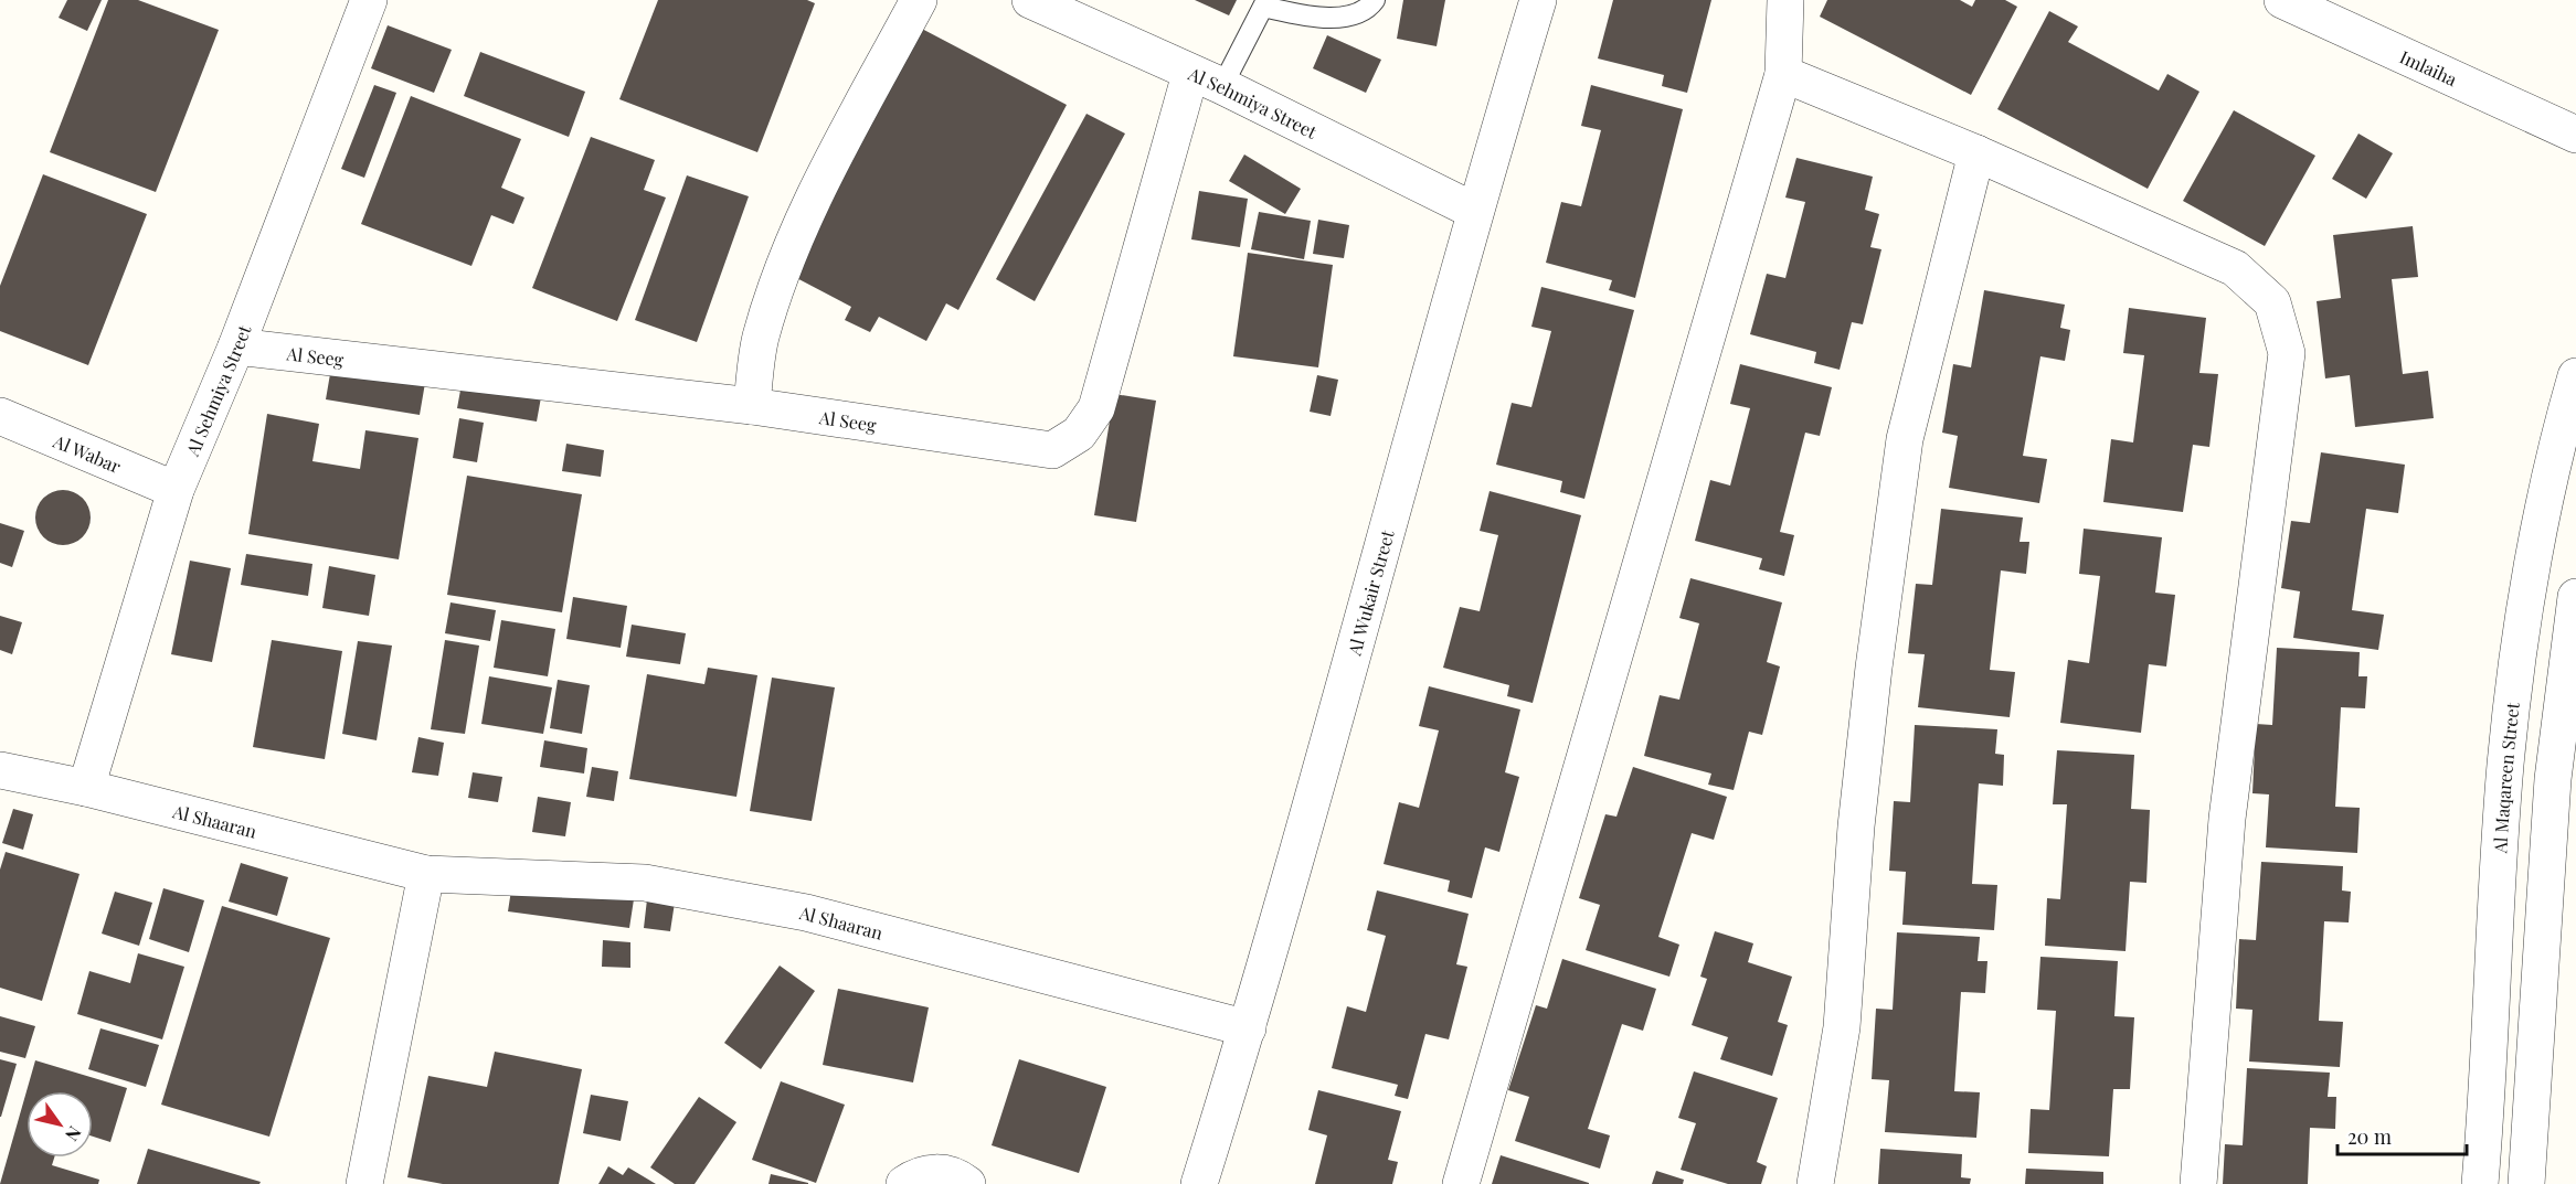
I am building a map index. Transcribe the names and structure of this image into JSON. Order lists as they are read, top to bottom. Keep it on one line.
{"streets":{"street":["Imlaiha","Al Sehmiya Street","Al Seeg","Al Wabar","Al Wukair Street","Al Maqareen Street","Al Shaaran"]},"crossings":[["Al Sehmiya Street","Al Seeg"],["Al Sehmiya Street","Al Wabar"],["Al Sehmiya Street","Al Wukair Street"],["Al Sehmiya Street","Al Shaaran"],["Al Wukair Street","Al Shaaran"]],"scale_bar":"20 m","north":"bottom right"}
